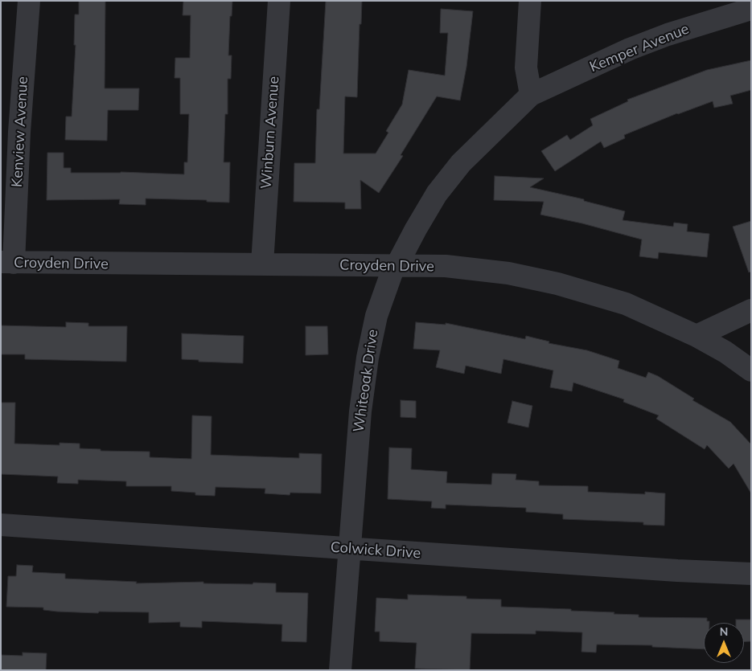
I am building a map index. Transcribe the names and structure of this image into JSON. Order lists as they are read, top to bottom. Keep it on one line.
{"streets":{"street":["Kemper Avenue","Kenview Avenue","Winburn Avenue","Croyden Drive","Whiteoak Drive","Colwick Drive"]},"crossings":[["Kemper Avenue","Whiteoak Drive"],["Kenview Avenue","Croyden Drive"],["Winburn Avenue","Croyden Drive"],["Croyden Drive","Whiteoak Drive"],["Whiteoak Drive","Colwick Drive"]],"north":"top"}
